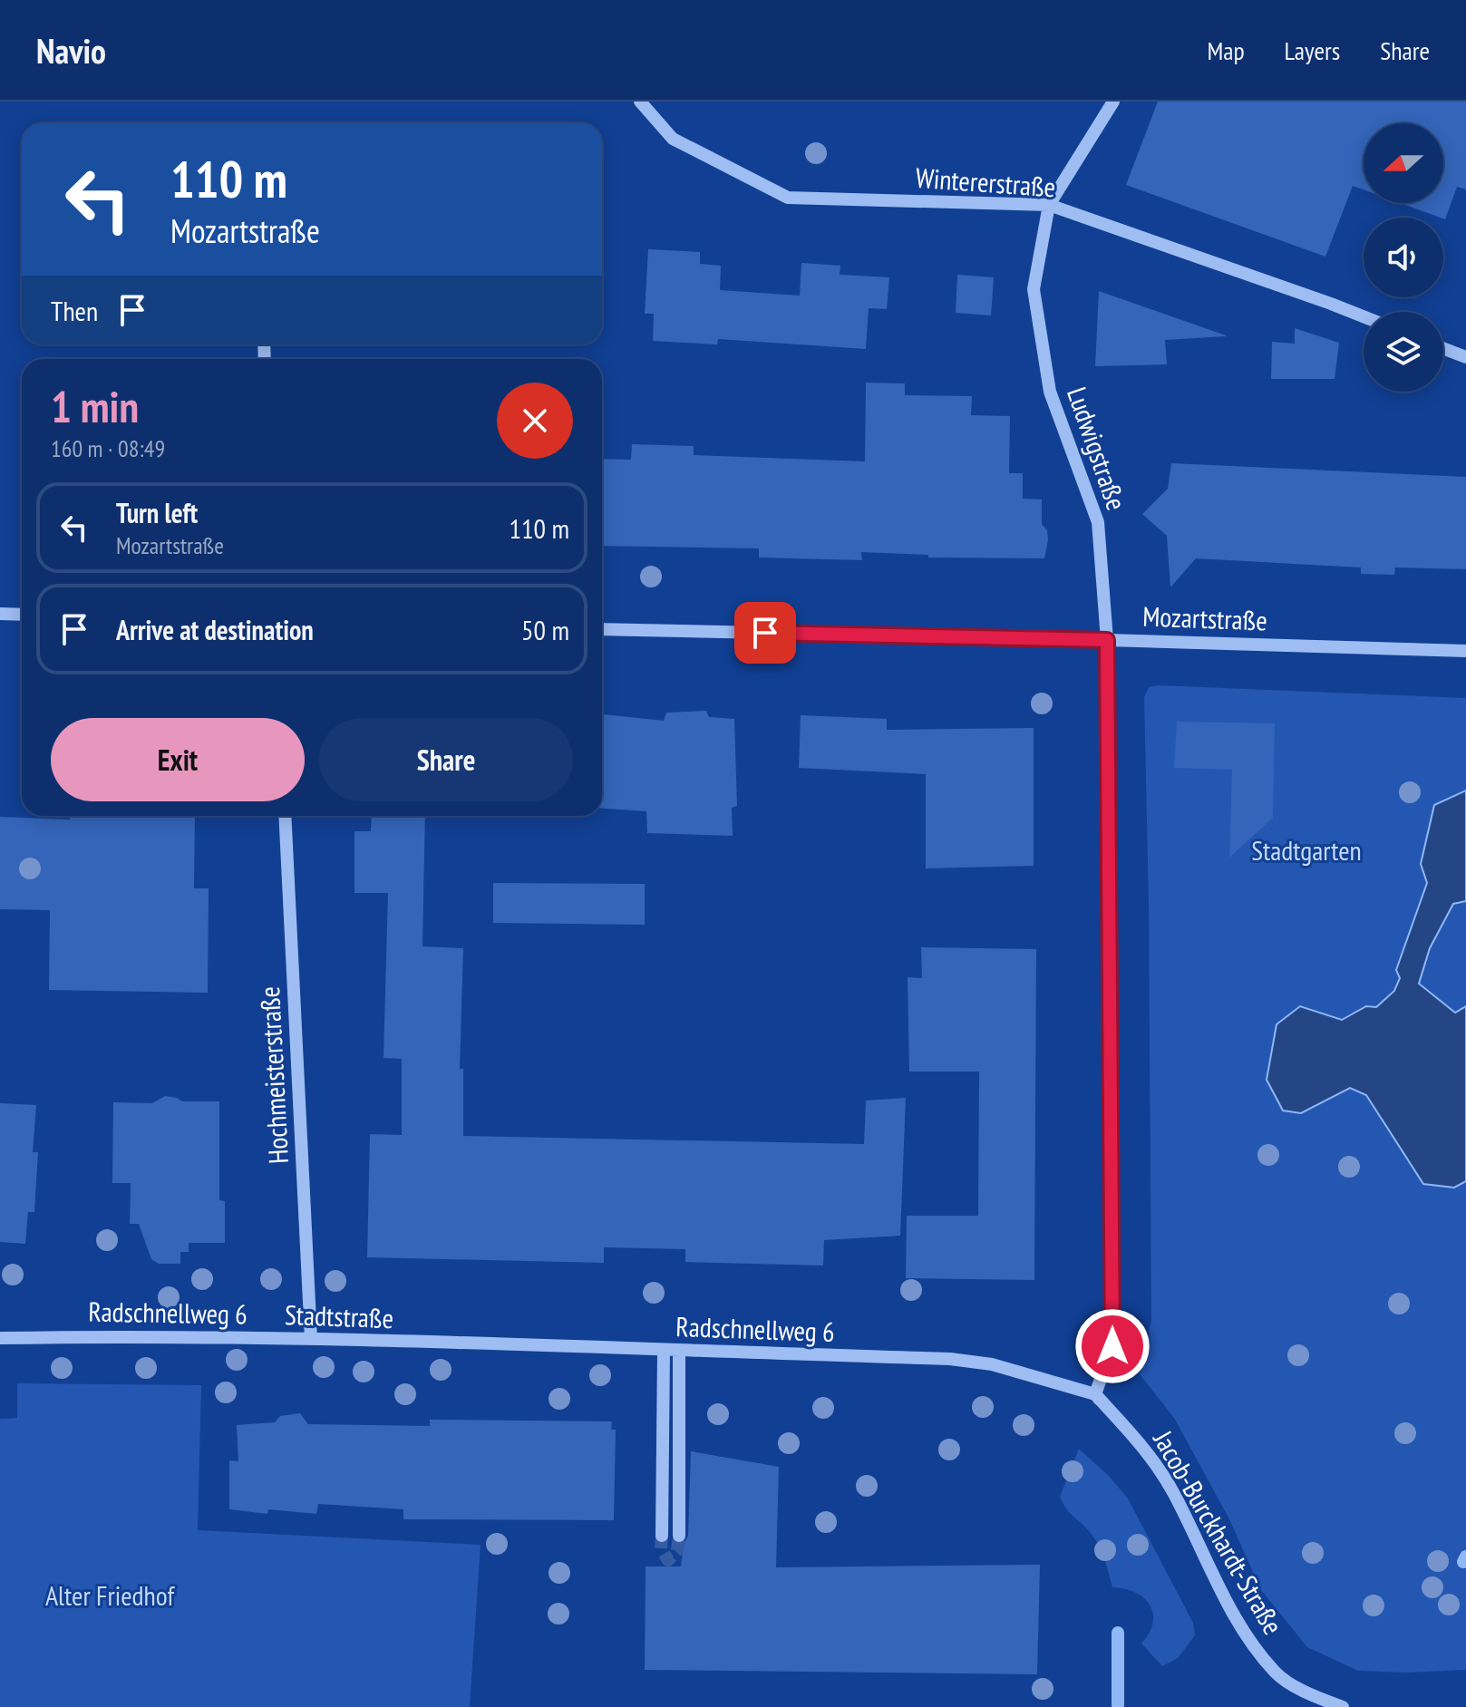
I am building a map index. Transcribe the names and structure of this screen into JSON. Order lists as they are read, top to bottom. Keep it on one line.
{"streets":{"street":["Wintererstraße","Ludwigstraße","Mozartstraße","Hochmeisterstraße","Radschnellweg 6","Stadtstraße"]},"crossings":[["Wintererstraße","Ludwigstraße"],["Ludwigstraße","Mozartstraße"],["Ludwigstraße","Radschnellweg 6"],["Hochmeisterstraße","Radschnellweg 6"],["Hochmeisterstraße","Stadtstraße"],["Radschnellweg 6","Stadtstraße"]],"parks":["Stadtgarten","Alter Friedhof"],"north":"left","page":{"header":"Navio","nav":["Map","Layers","Share"],"turn":["110 m","Mozartstraße"],"then":"Then","heading":["1 min","160 m · 08:49"],"list":[{"name":"Turn left","note":"Mozartstraße","value":"110 m"},{"name":"Arrive at destination","value":"50 m"}],"buttons":["Exit","Share"]}}
